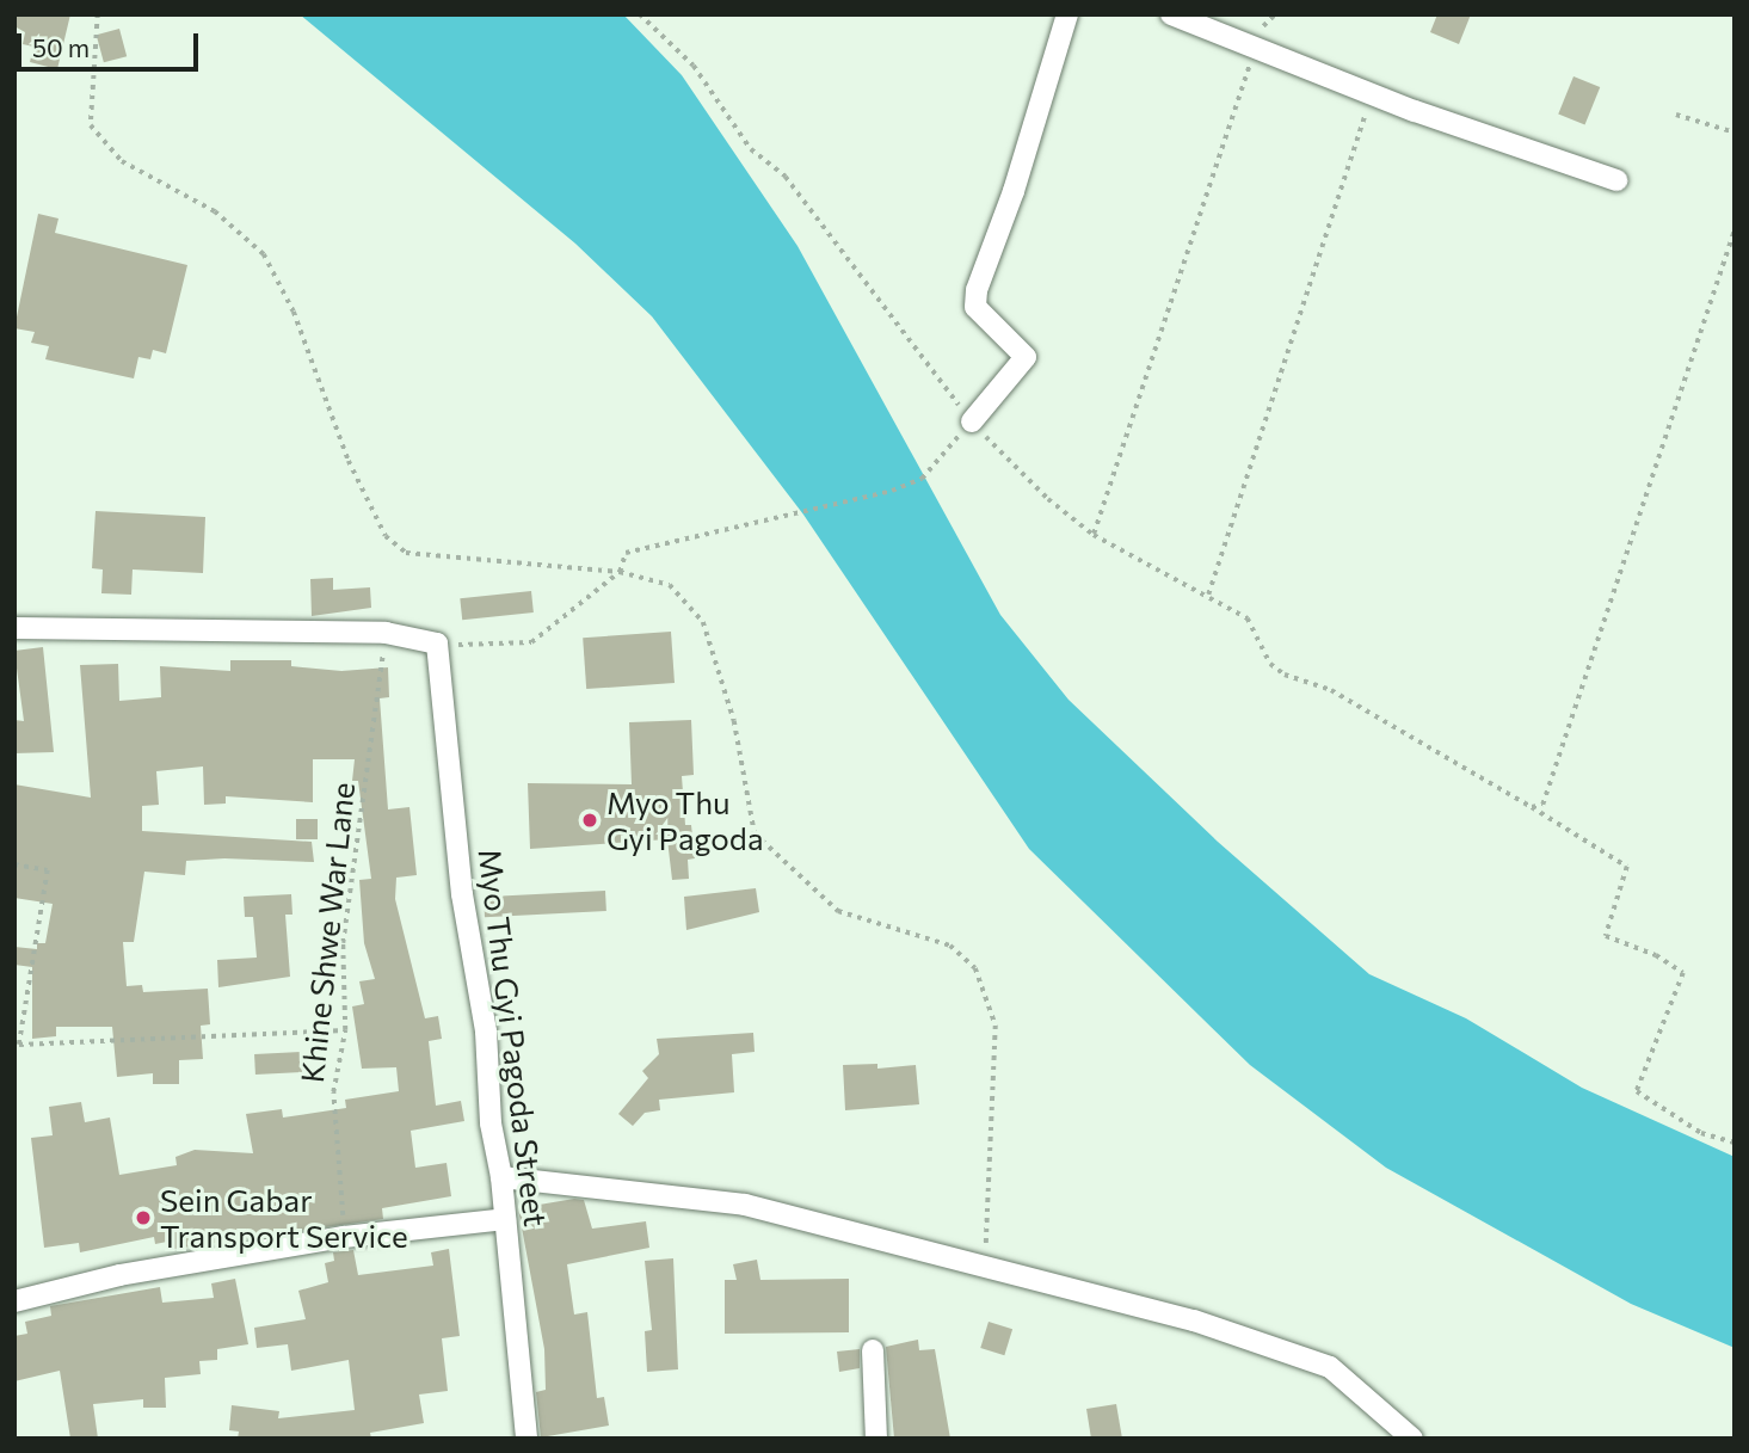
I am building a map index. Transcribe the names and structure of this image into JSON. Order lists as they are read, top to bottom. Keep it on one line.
{"streets":{"street":["Myo Thu Gyi Pagoda Street"],"path":["Khine Shwe War Lane"]},"places":["Myo Thu Gyi Pagoda","Sein Gabar Transport Service"],"scale_bar":"50 m"}
